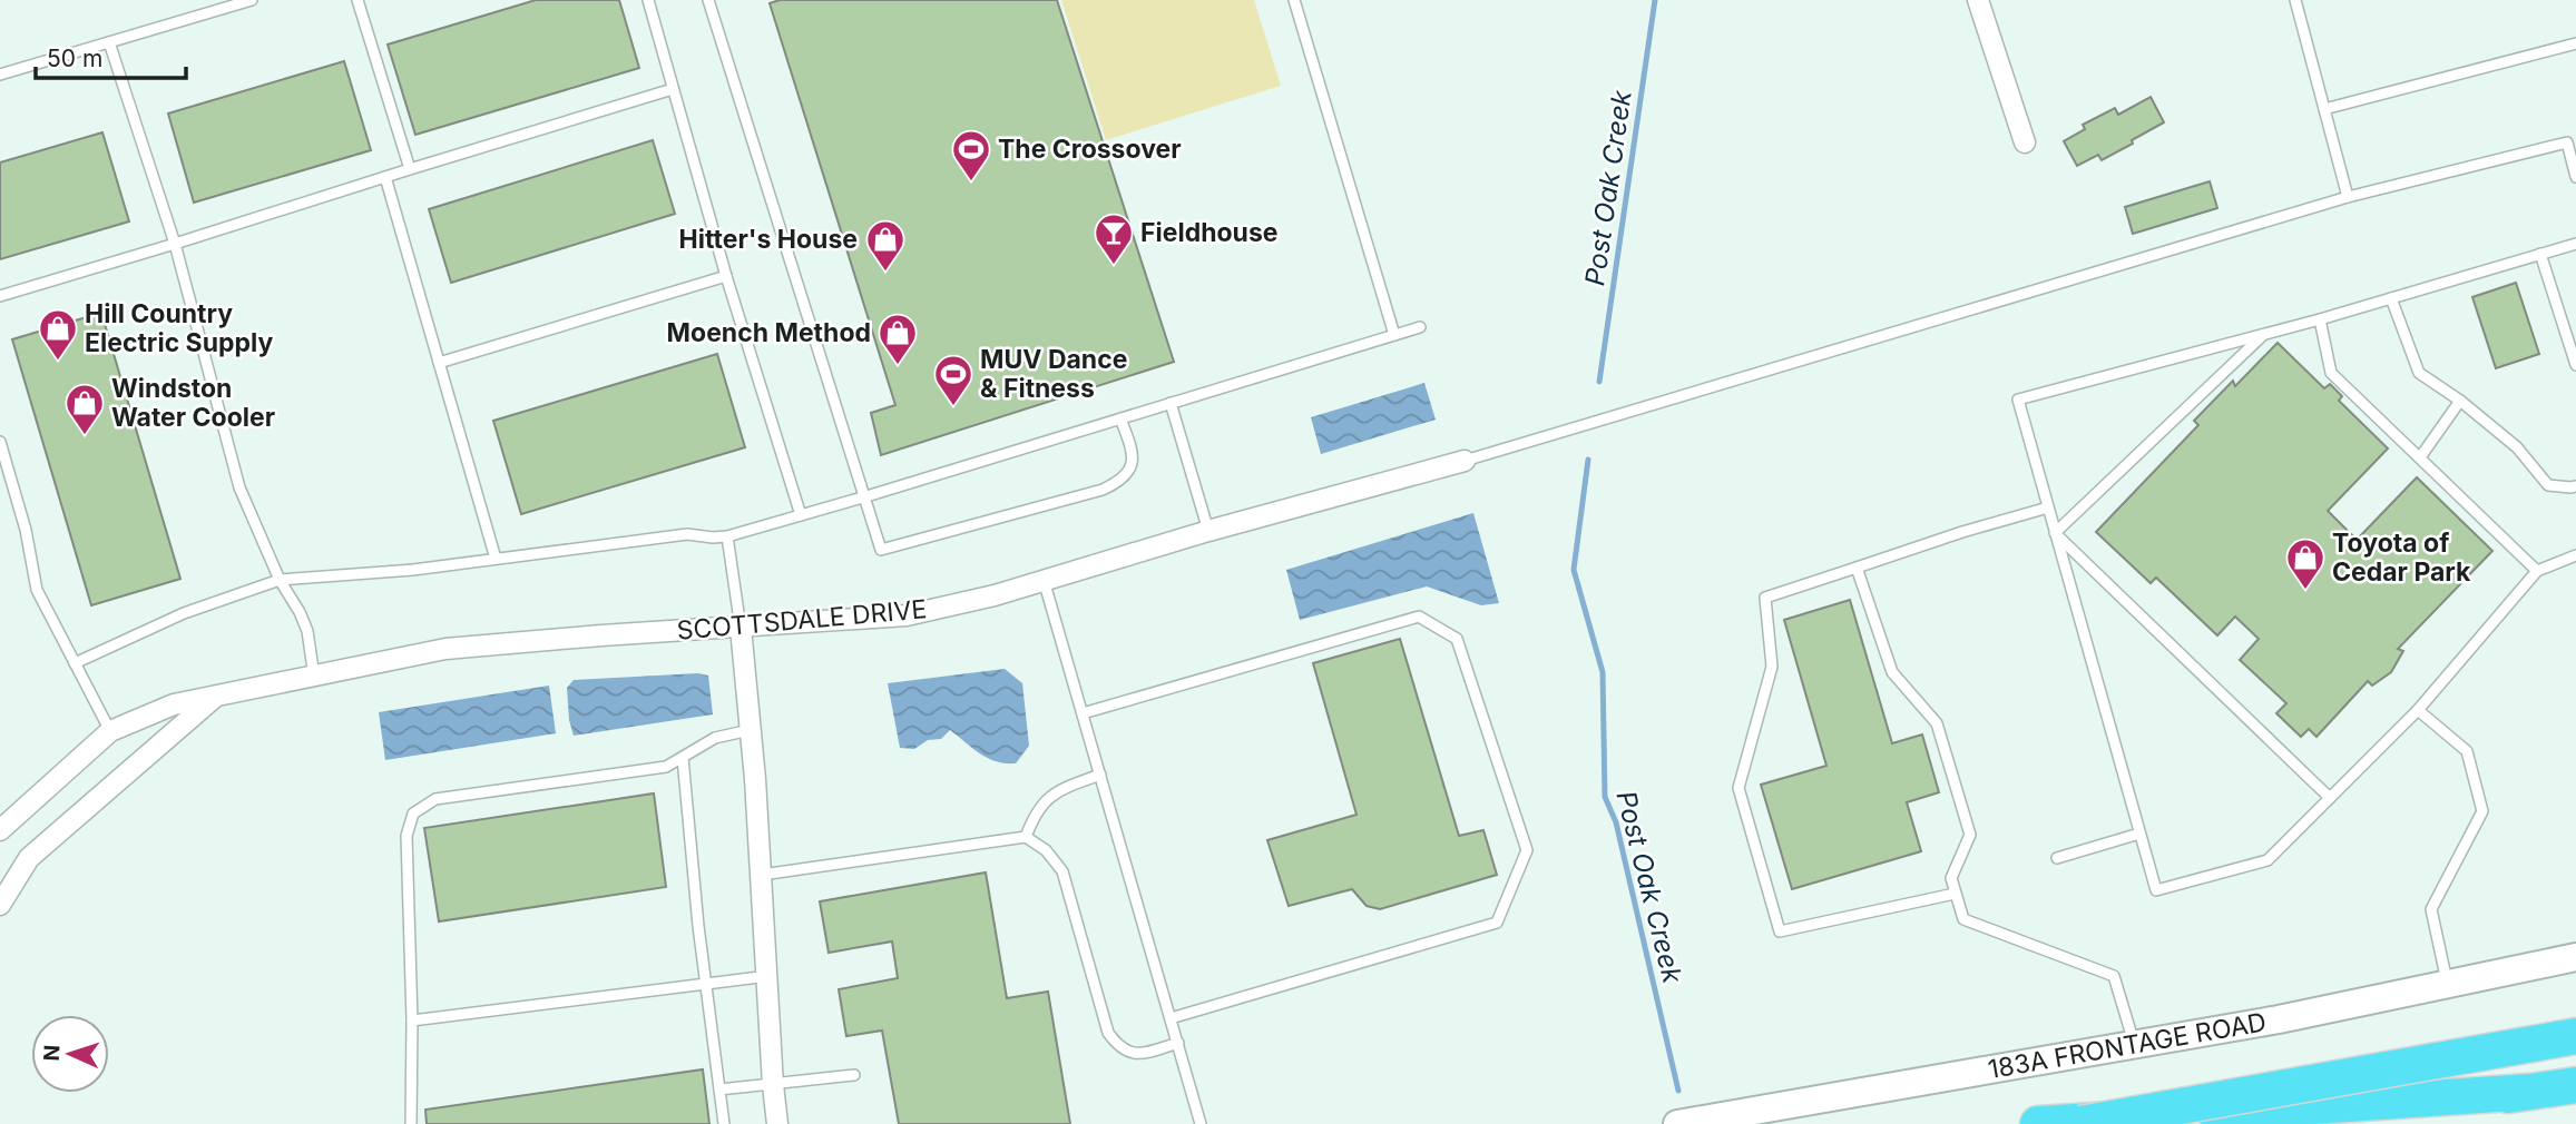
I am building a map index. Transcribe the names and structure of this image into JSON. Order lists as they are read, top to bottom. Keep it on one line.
{"streets":{"main road":["183A FRONTAGE ROAD"],"street":["SCOTTSDALE DRIVE"]},"water":["Post Oak Creek"],"places":{"sports":["The Crossover","MUV Dance & Fitness"],"bar":["Fieldhouse"],"shop":["Hitter's House","Hill Country Electric Supply","Moench Method","Windston Water Cooler","Toyota of Cedar Park"]},"scale_bar":"50 m","north":"left"}
